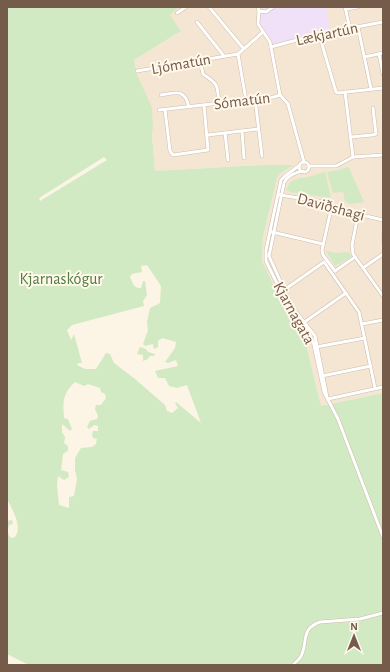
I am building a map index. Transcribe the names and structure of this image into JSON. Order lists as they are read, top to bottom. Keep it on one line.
{"streets":{"street":["Lækjartún","Ljómatún","Sómatún","Daviðshagi","Kjarnagata"]},"crossings":[["Daviðshagi","Kjarnagata"]],"parks":["Kjarnaskógur"],"north":"top"}
